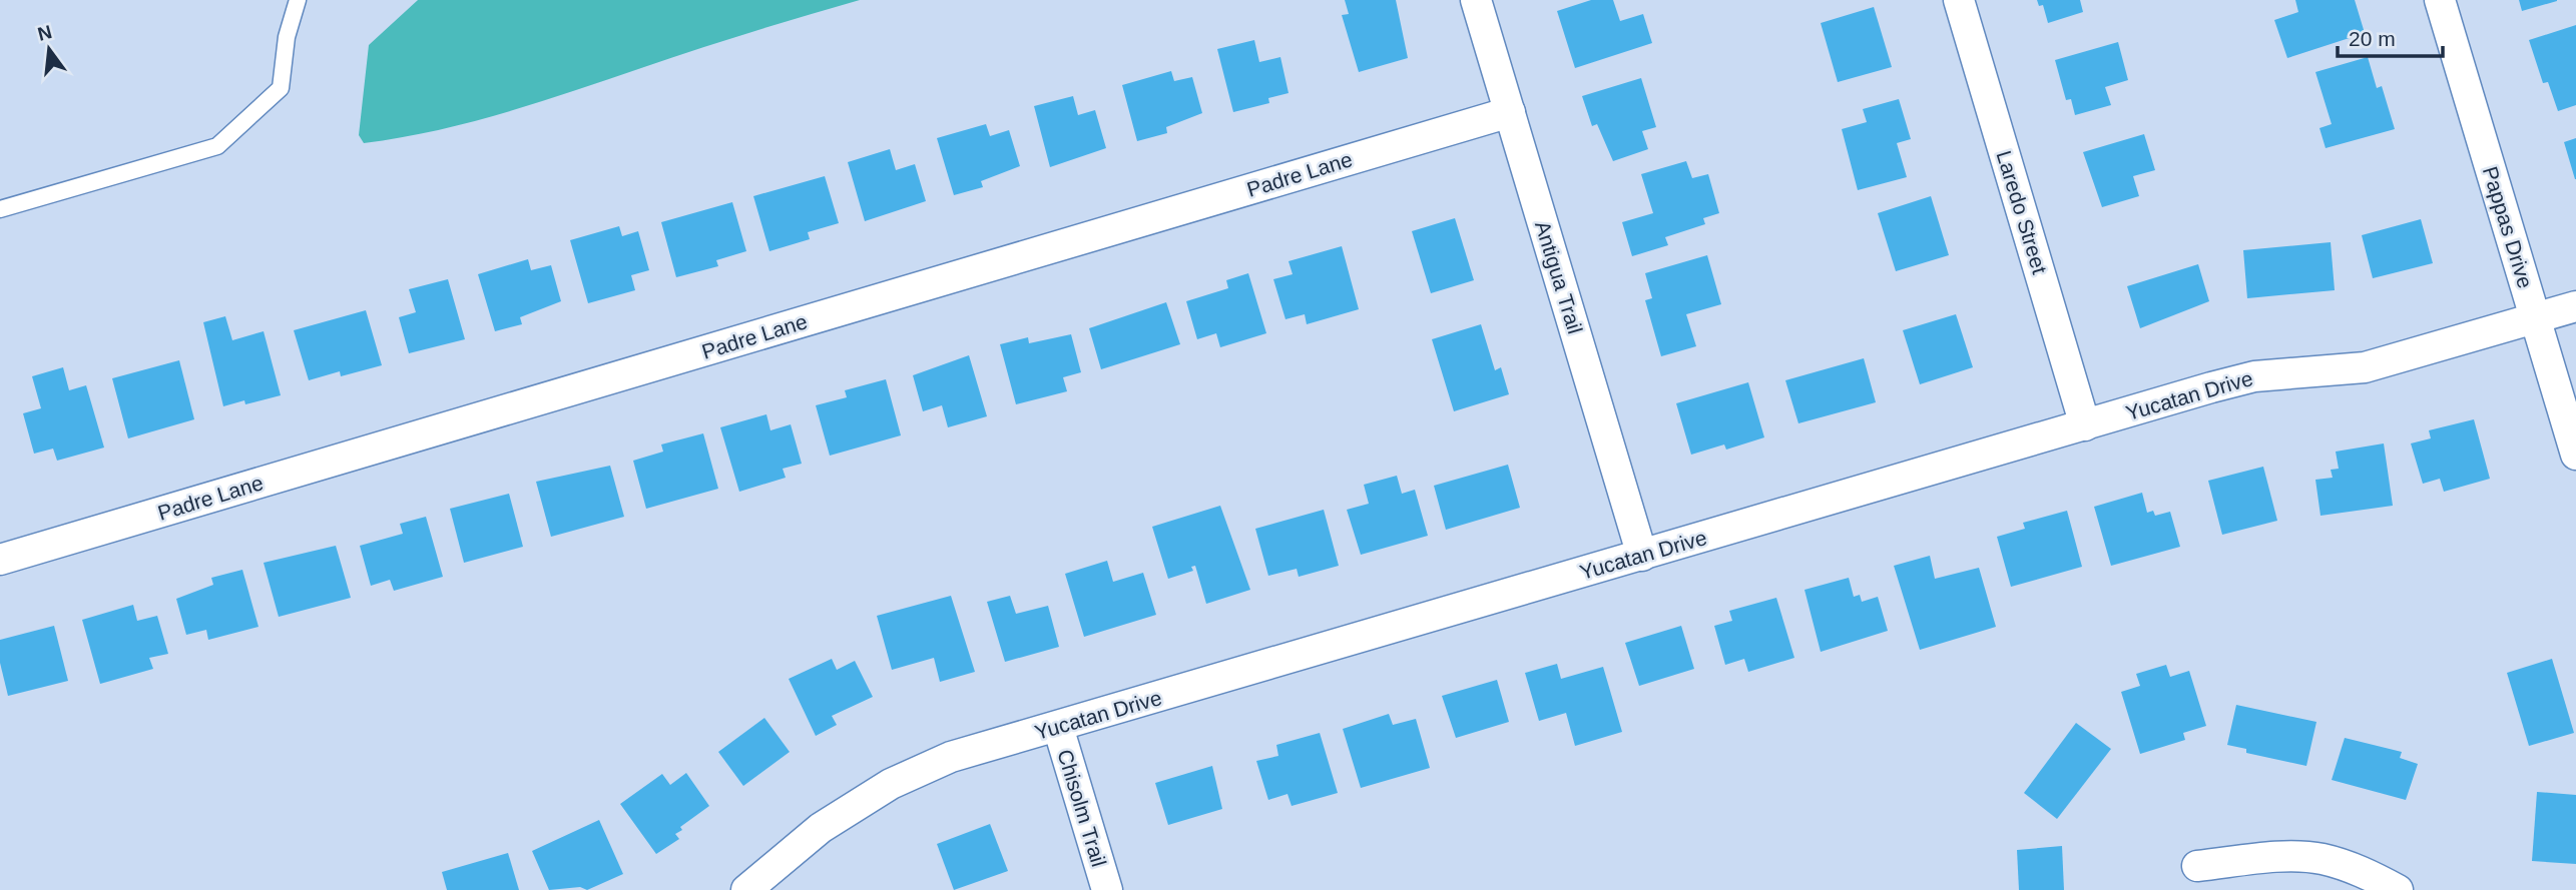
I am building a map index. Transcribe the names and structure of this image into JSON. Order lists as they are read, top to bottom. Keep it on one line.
{"streets":{"street":["Padre Lane","Laredo Street","Pappas Drive","Antigua Trail","Yucatan Drive","Chisolm Trail"]},"crossings":[["Padre Lane","Antigua Trail"],["Laredo Street","Yucatan Drive"],["Pappas Drive","Yucatan Drive"],["Antigua Trail","Yucatan Drive"],["Yucatan Drive","Chisolm Trail"]],"scale_bar":"20 m","north":"top"}
